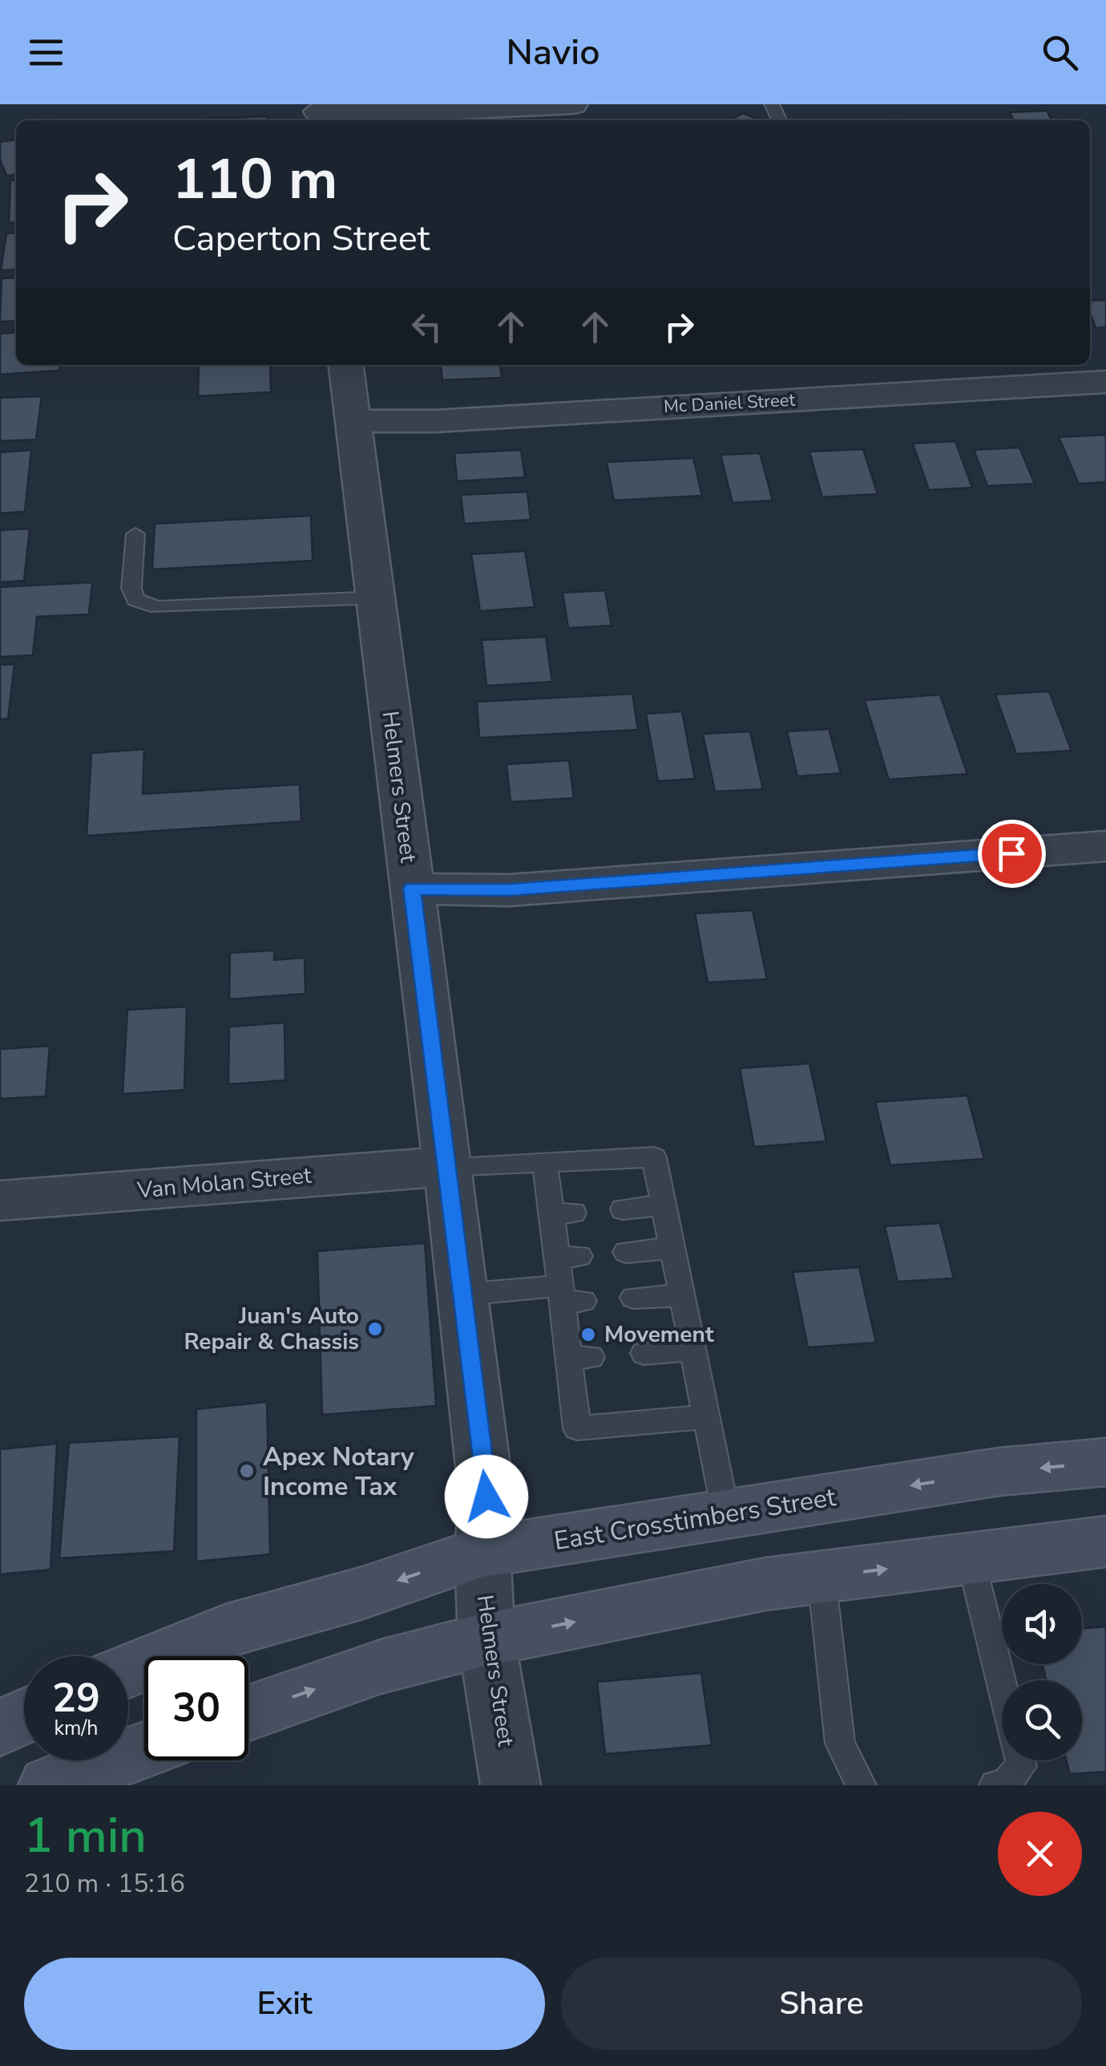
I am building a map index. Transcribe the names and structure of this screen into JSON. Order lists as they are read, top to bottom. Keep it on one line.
{"streets":{"main road":["East Crosstimbers Street"],"street":["Mc Daniel Street","Helmers Street","Van Molan Street"]},"crossings":[["Mc Daniel Street","Helmers Street"],["Helmers Street","Van Molan Street"],["Helmers Street","East Crosstimbers Street"]],"places":["Juan's Auto Repair & Chassis","Movement","Apex Notary Income Tax"],"page":{"header":"Navio","turn":["110 m","Caperton Street"],"speed":"29 km/h","limit":"30","heading":["1 min","210 m · 15:16"],"buttons":["Exit","Share"]}}
